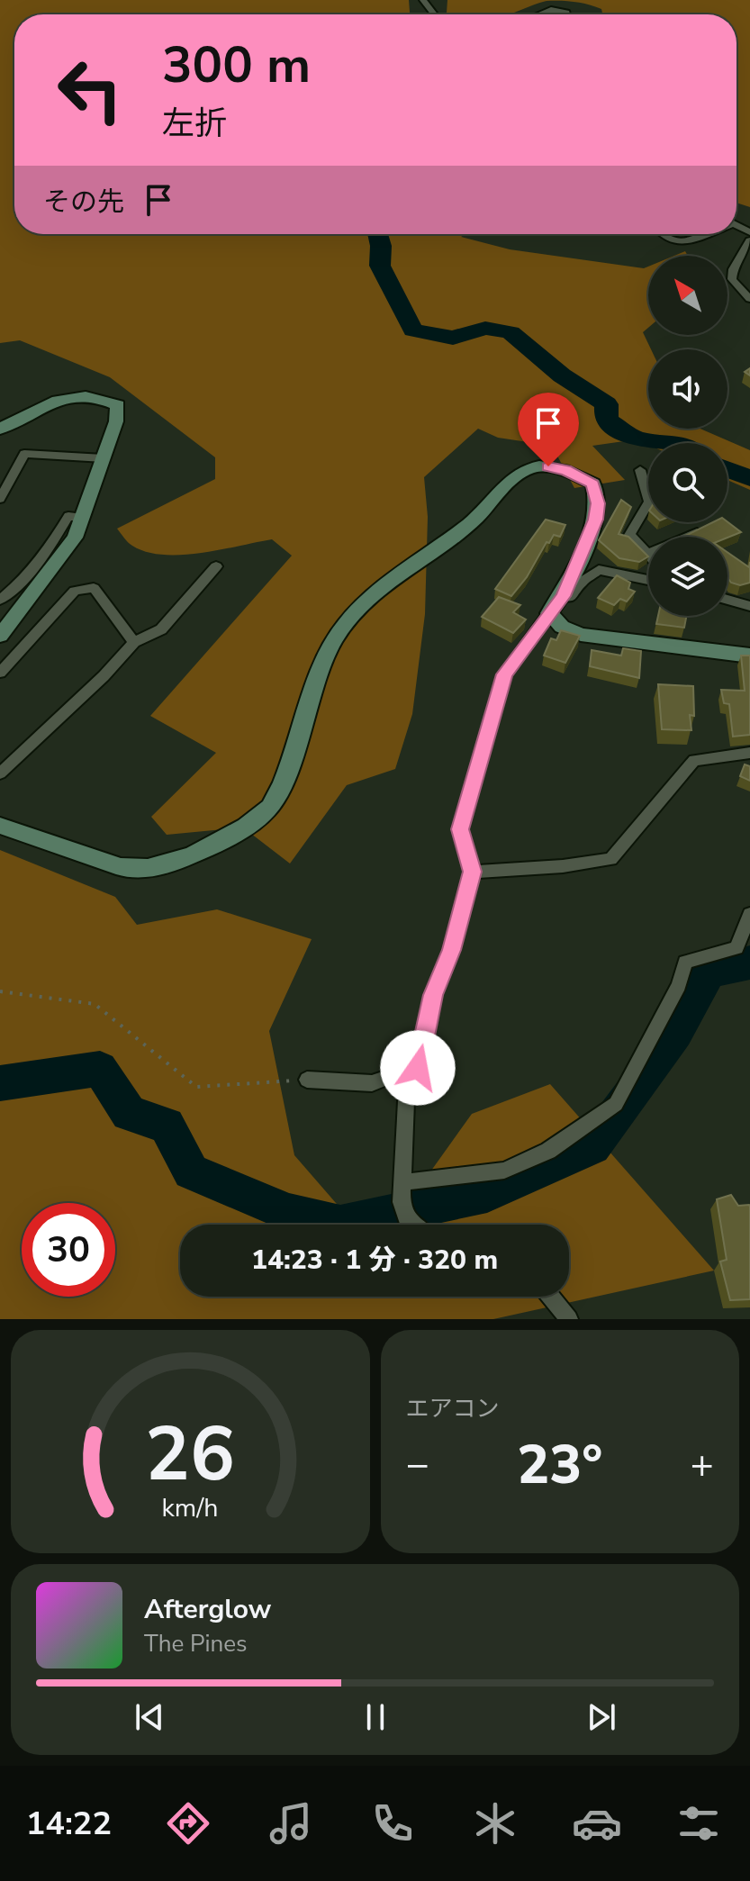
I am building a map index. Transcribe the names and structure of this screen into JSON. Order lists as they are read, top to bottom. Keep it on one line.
{"north":"top left","page":{"turn":["300 m","左折"],"then":"その先","limit":"30","trip":"14:23 · 1 分 · 320 m","tile":"エアコン","heat":["−","23°","+"],"song":["Afterglow","The Pines"],"tabs":"14:22","gauge":["26","km/h"]}}
